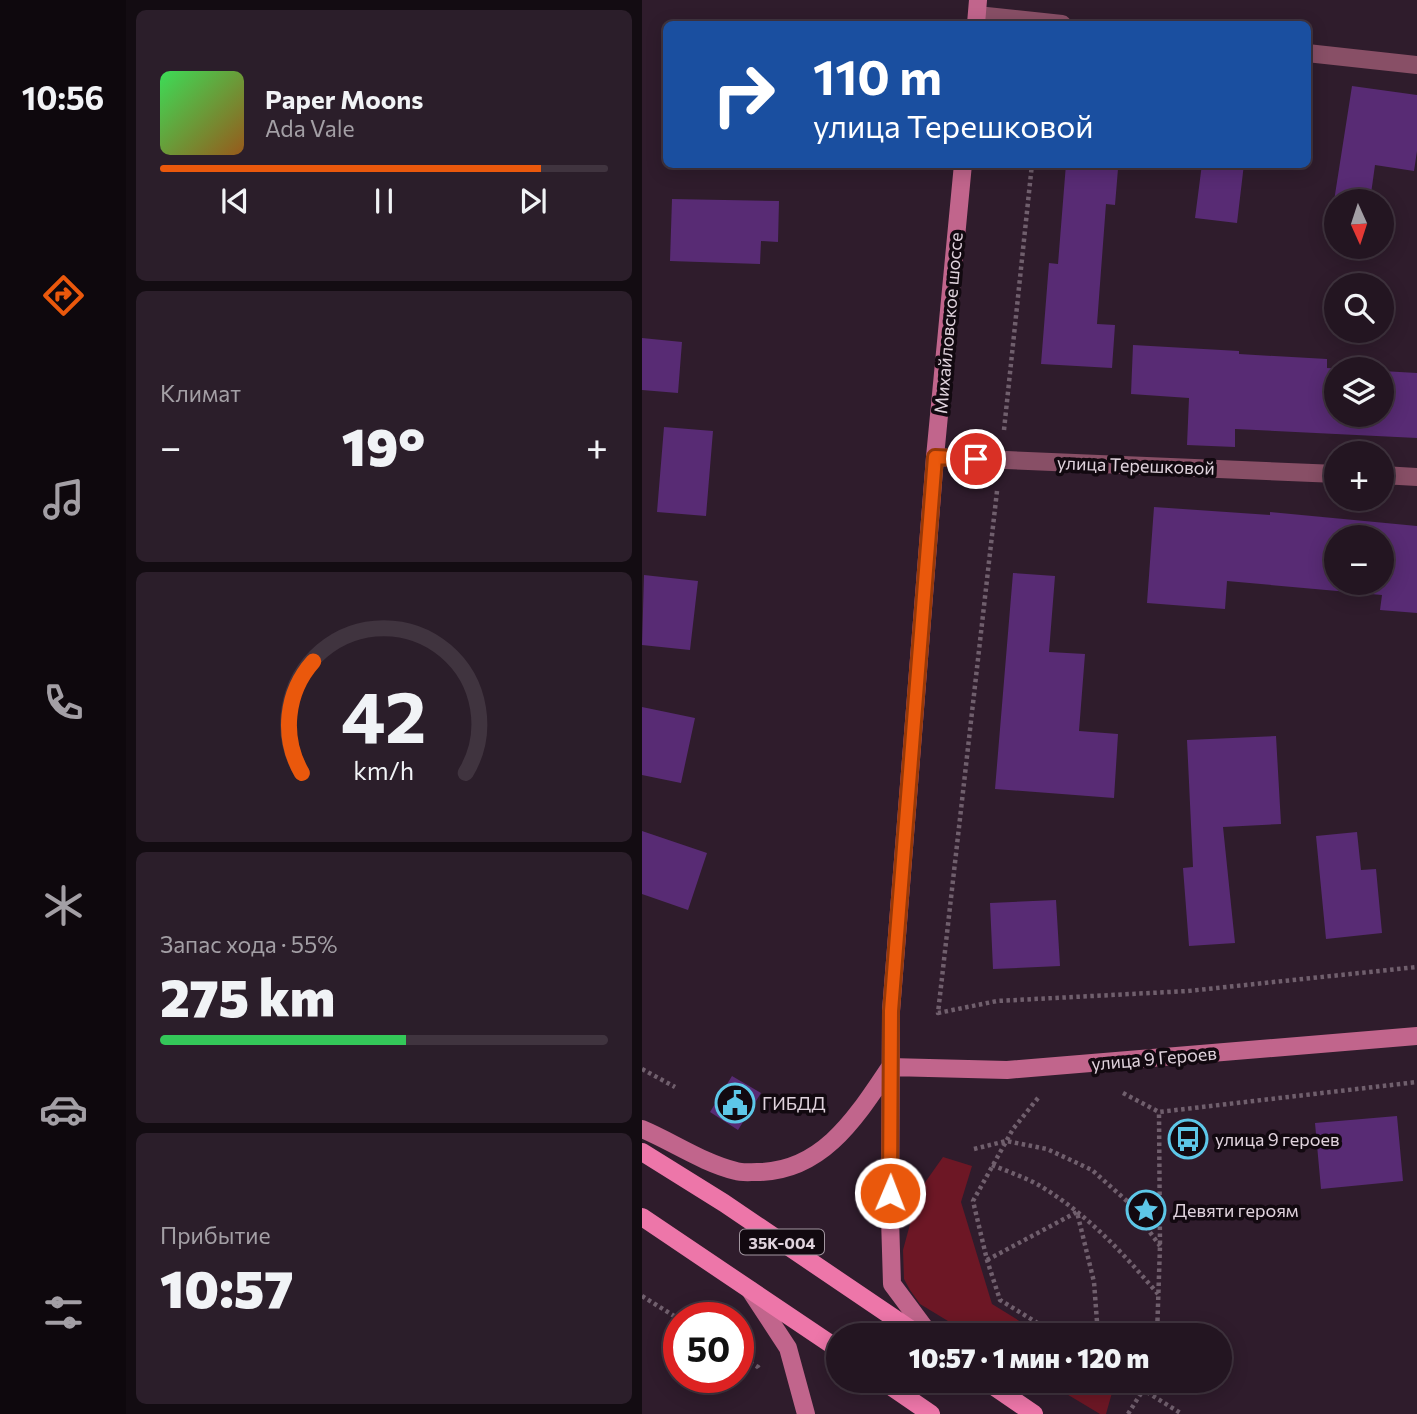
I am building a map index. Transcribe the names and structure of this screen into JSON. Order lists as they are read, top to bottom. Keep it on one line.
{"streets":{"main road":["Михайловское шоссе","улица 9 Героев","35К-004"],"street":["улица Терешковой"]},"crossings":[["Михайловское шоссе","улица Терешковой"],["Михайловское шоссе","улица 9 Героев"]],"places":{"public building":["ГИБДД"],"bus stop":["улица 9 героев"],"place":["Девяти героям"]},"north":"bottom","page":{"tabs":"10:56","turn":["110 m","улица Терешковой"],"song":["Paper Moons","Ada Vale"],"map_buttons":["+","−"],"tile":["Климат",["Запас хода · 55%","275 km"],["Прибытие","10:57"]],"heat":["−","19°","+"],"limit":"50","trip":"10:57 · 1 мин · 120 m","gauge":["42","km/h"]}}
